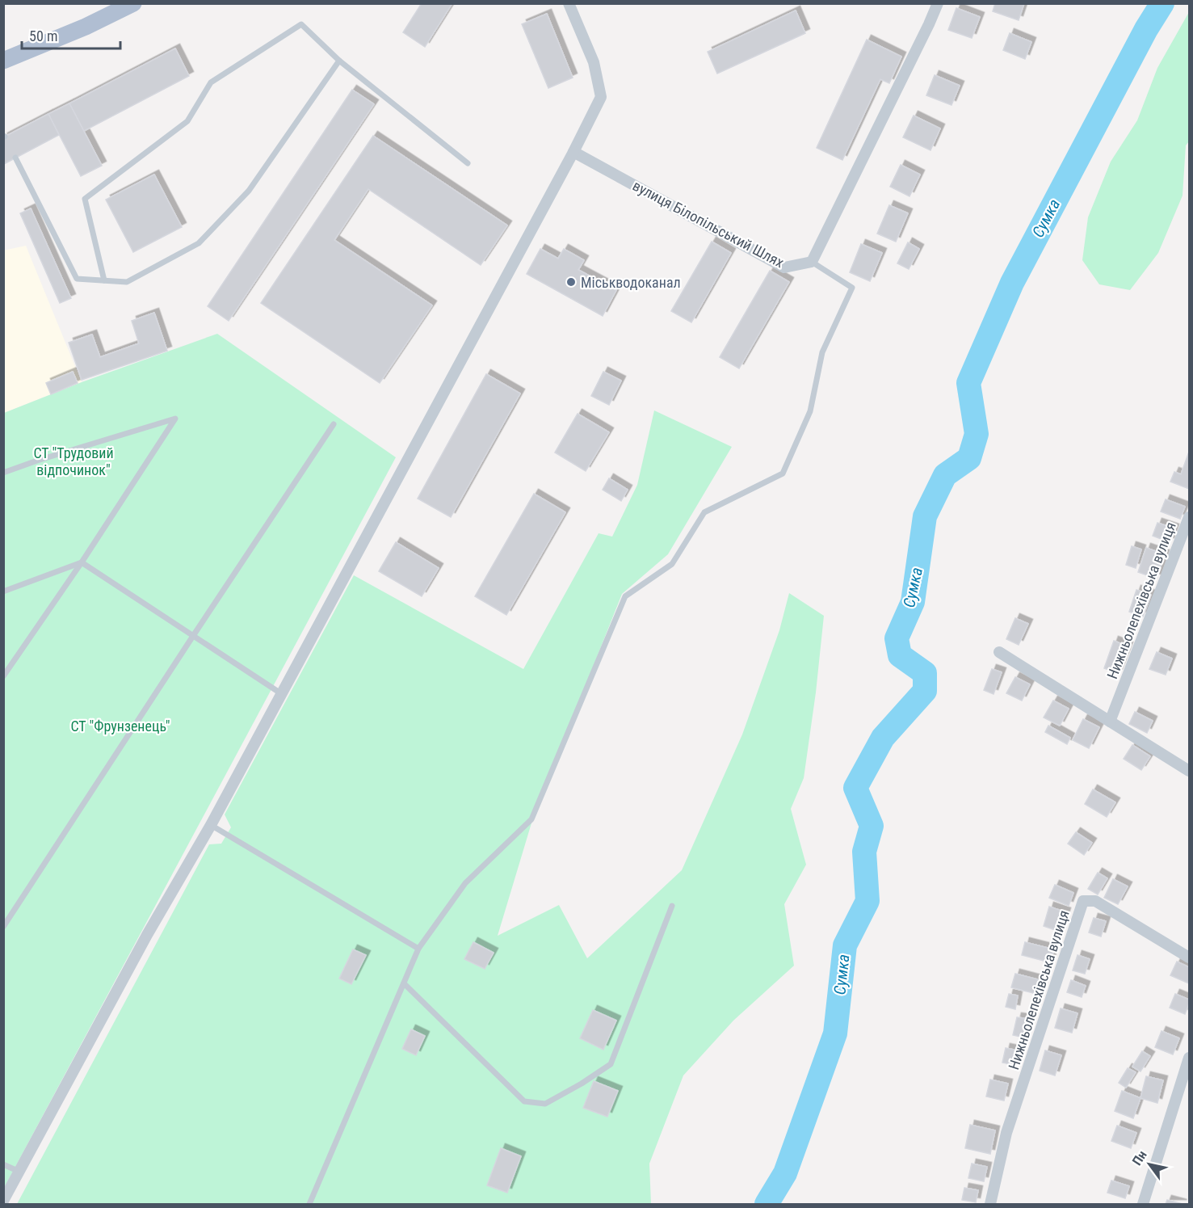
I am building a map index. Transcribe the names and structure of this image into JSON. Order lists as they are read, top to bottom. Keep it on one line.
{"streets":{"street":["вулиця Білопільський Шлях","Нижньолепехівська вулиця"]},"water":["Сумка"],"parks":["СТ \"Трудовий відпочинок\"","СТ \"Фрунзенець\""],"places":["Міськводоканал"],"scale_bar":"50 m","north":"top left"}
